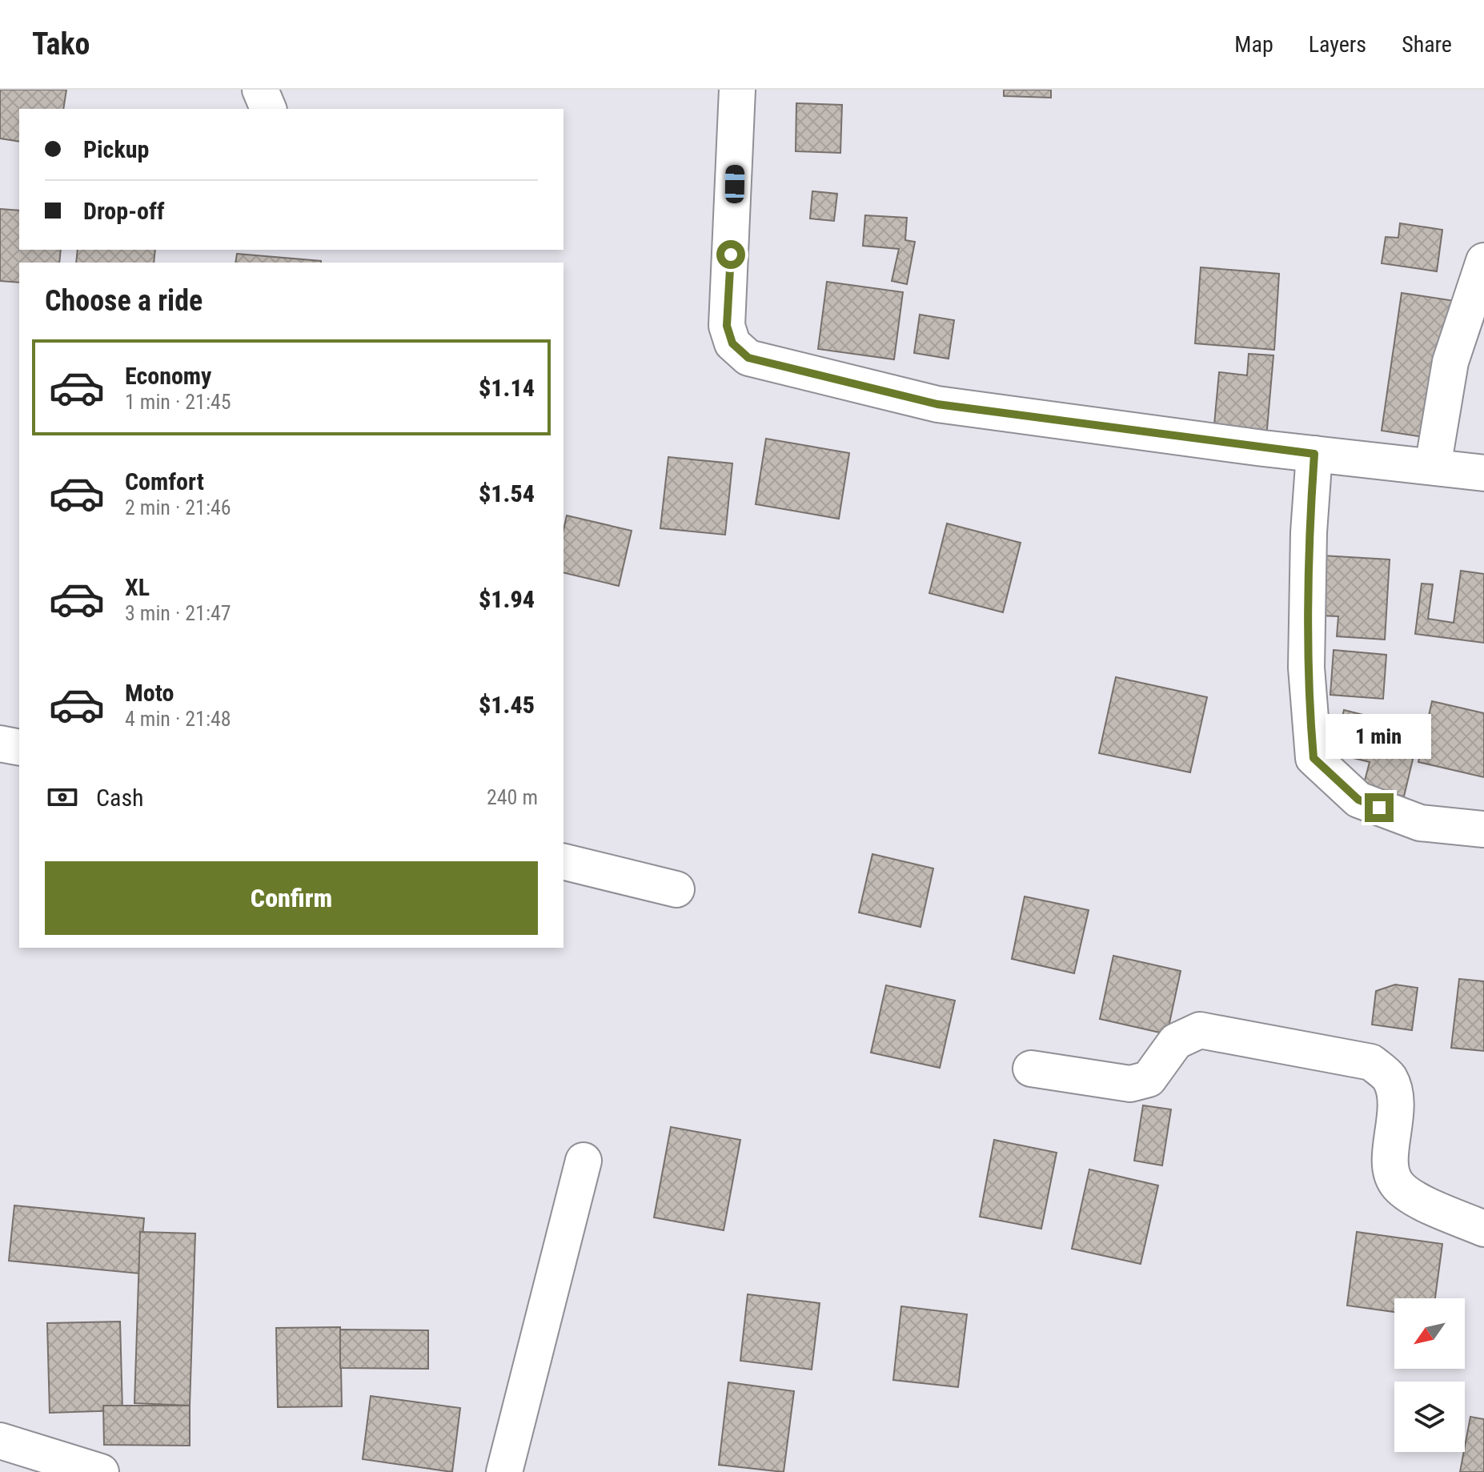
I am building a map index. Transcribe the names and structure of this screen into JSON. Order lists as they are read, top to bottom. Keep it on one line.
{"north":"bottom left","page":{"header":"Tako","nav":["Map","Layers","Share"],"banner":["Pickup","Drop-off"],"heading":"Choose a ride","list":[{"name":"Economy","note":"1 min · 21:45","value":"$1.14"},{"name":"Comfort","note":"2 min · 21:46","value":"$1.54"},{"name":"XL","note":"3 min · 21:47","value":"$1.94"},{"name":"Moto","note":"4 min · 21:48","value":"$1.45"}],"bubble":"1 min","pay":["Cash","240 m"],"buttons":"Confirm"}}
